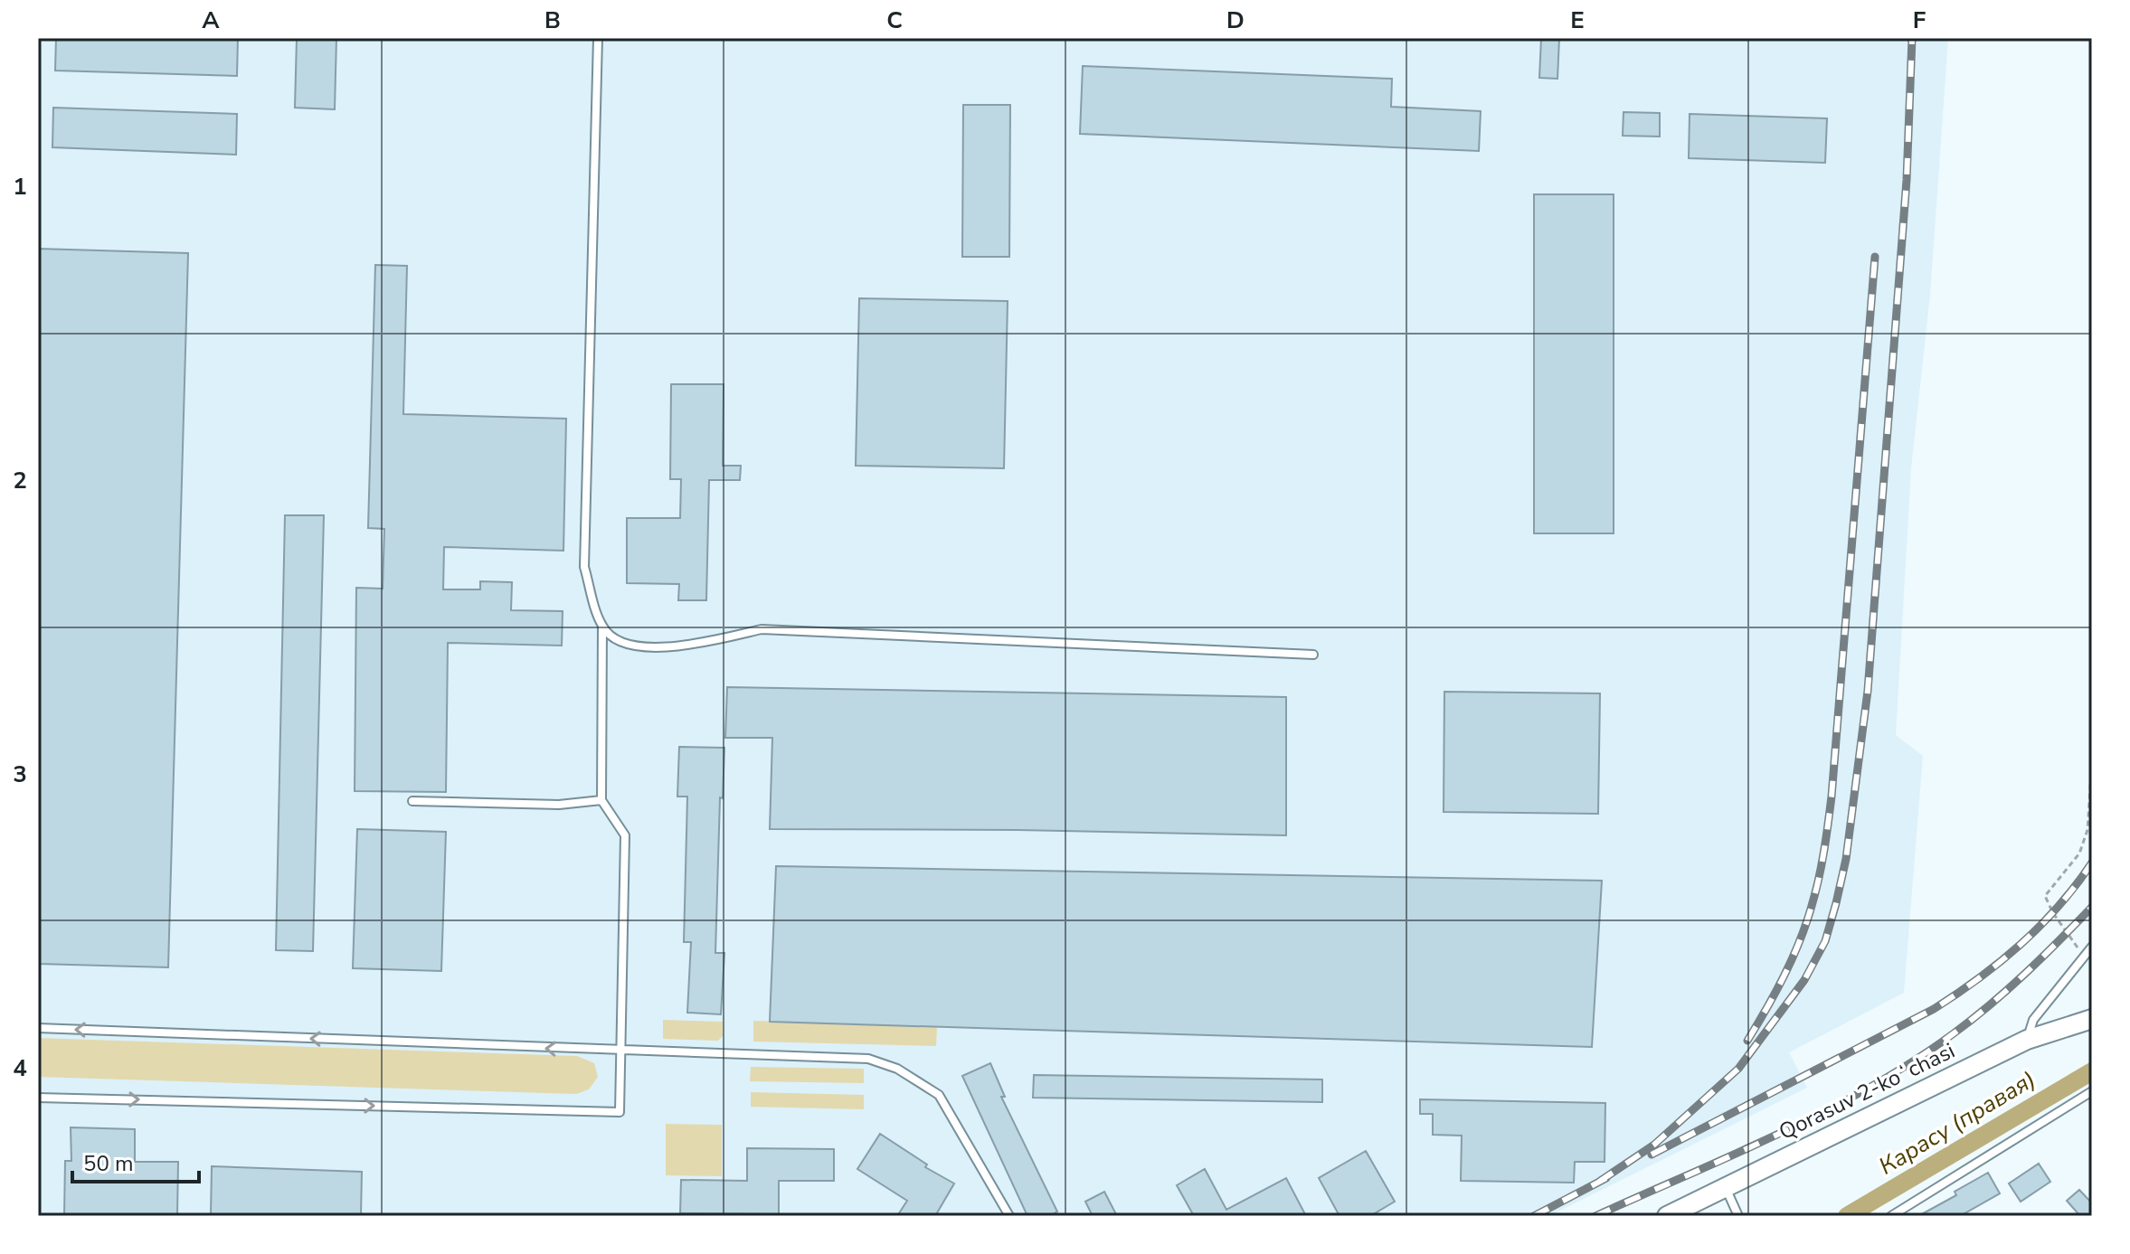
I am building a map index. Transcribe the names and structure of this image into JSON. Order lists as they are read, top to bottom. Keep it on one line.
{"streets":{"street":["Qorasuv 2-koʻchasi"]},"water":["Карасу (правая)"],"scale_bar":"50 m","grid":{"columns":["A","B","C","D","E","F"],"rows":["1","2","3","4"]}}
